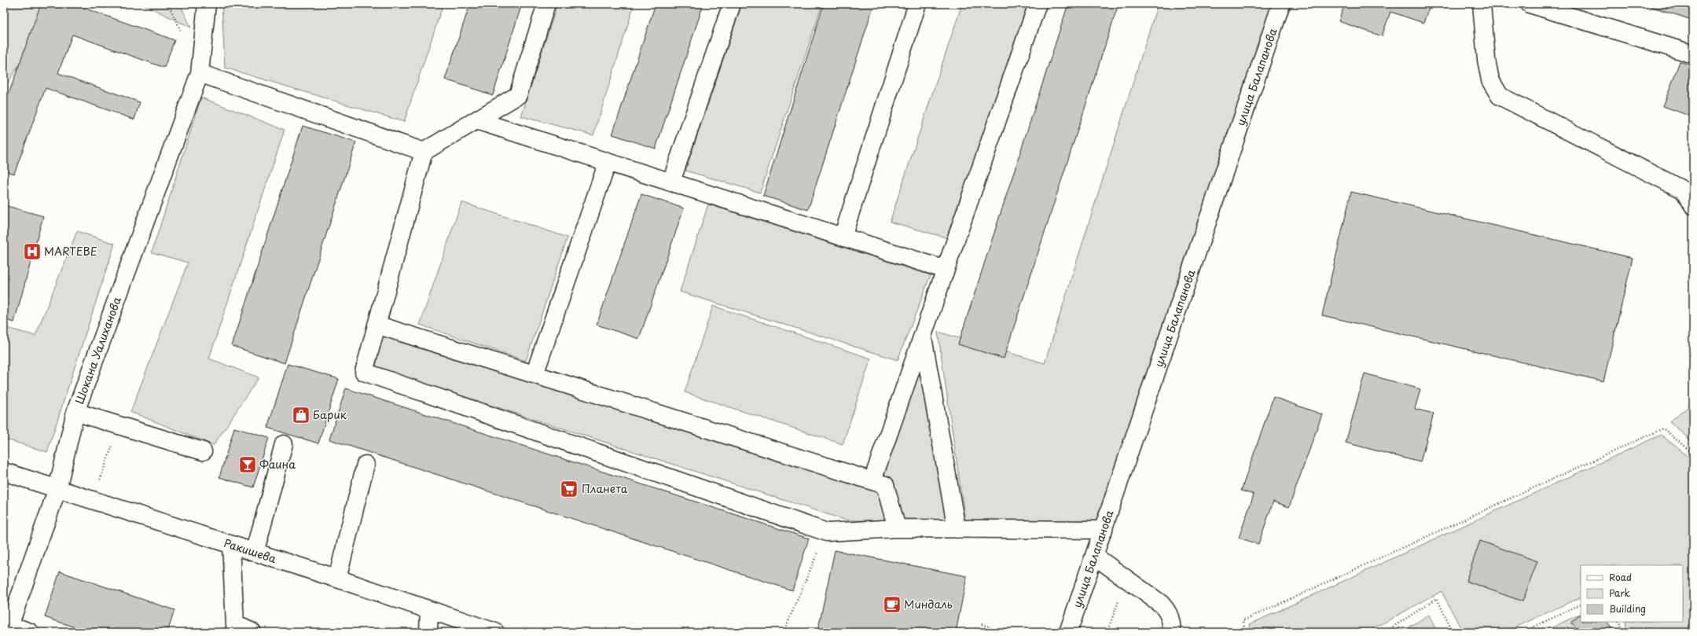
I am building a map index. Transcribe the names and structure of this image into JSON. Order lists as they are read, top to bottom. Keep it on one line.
{"streets":{"street":["улица Балапанова","Шокана Уалиханова","Ракишева"]},"crossings":[["Шокана Уалиханова","Ракишева"]],"places":{"hospital":["MARTEBE"],"shop":["Барик"],"bar":["Фаина"],"supermarket":["Планета"],"cafe":["Миндаль"]},"legend":["Road","Park","Building"]}
